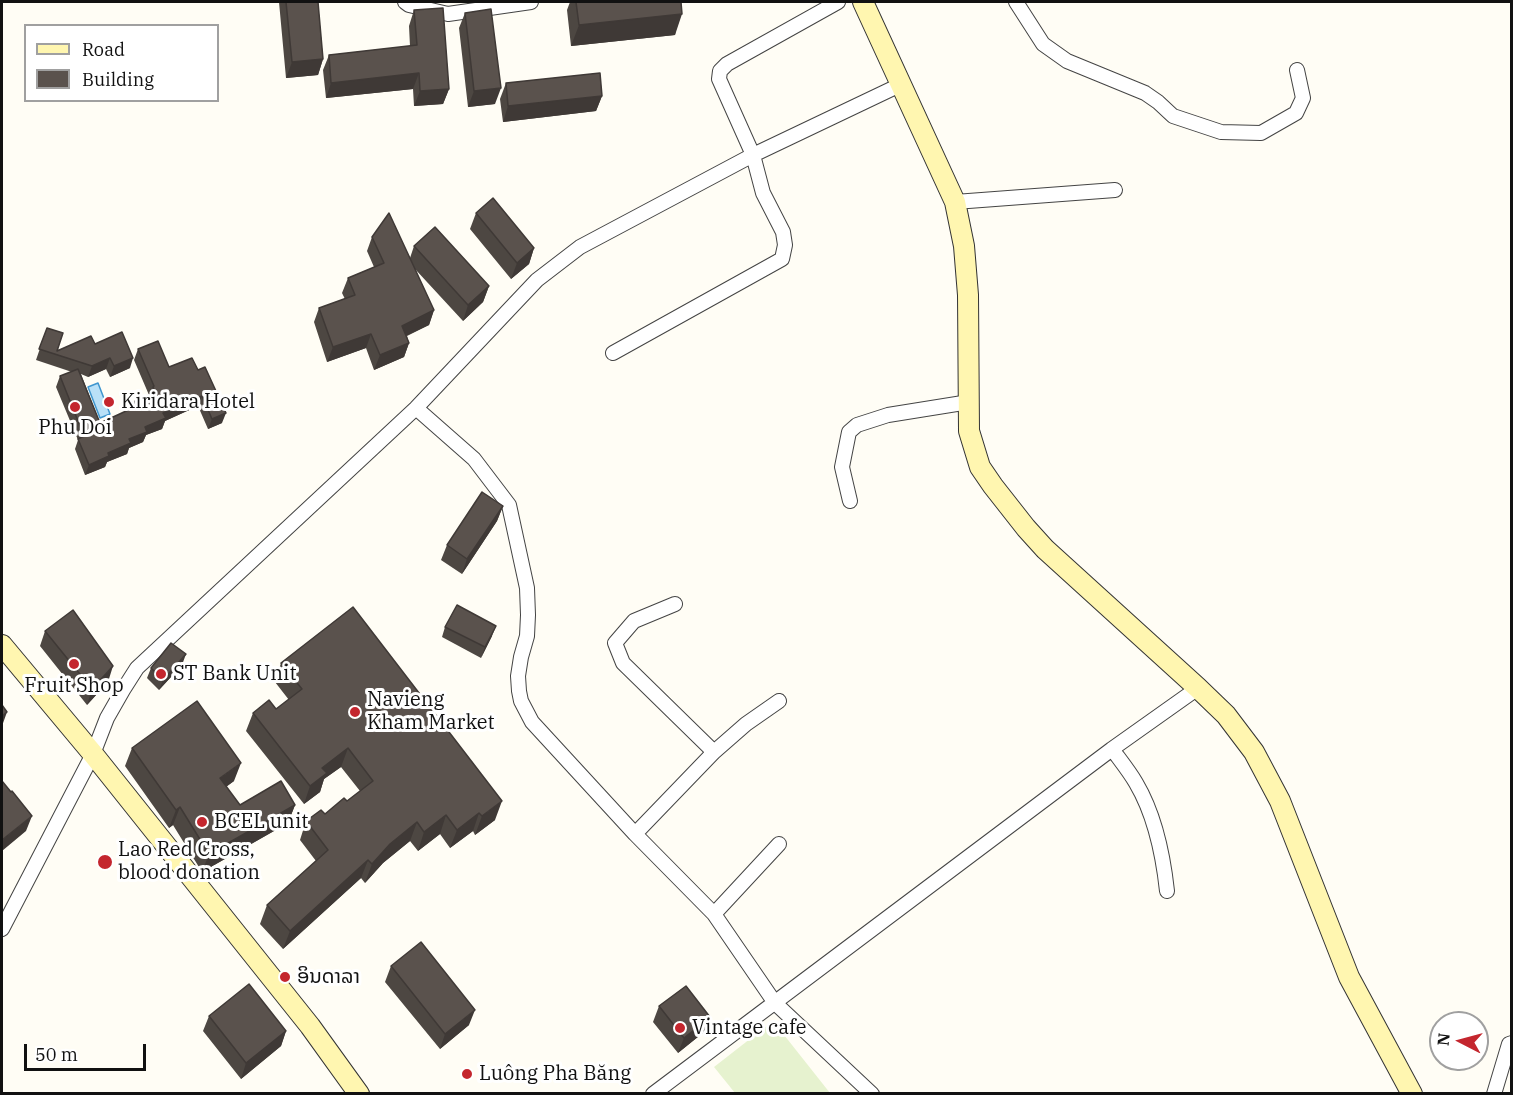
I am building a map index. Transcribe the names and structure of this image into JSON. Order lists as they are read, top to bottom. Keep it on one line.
{"places":["Kiridara Hotel","Phu Doi","Fruit Shop","ST Bank Unit","Navieng Kham Market","BCEL unit","Lao Red Cross, blood donation","ອິນດາລາ","Vintage cafe","Luông Pha Băng"],"legend":["Road","Building"],"scale_bar":"50 m","north":"left"}
